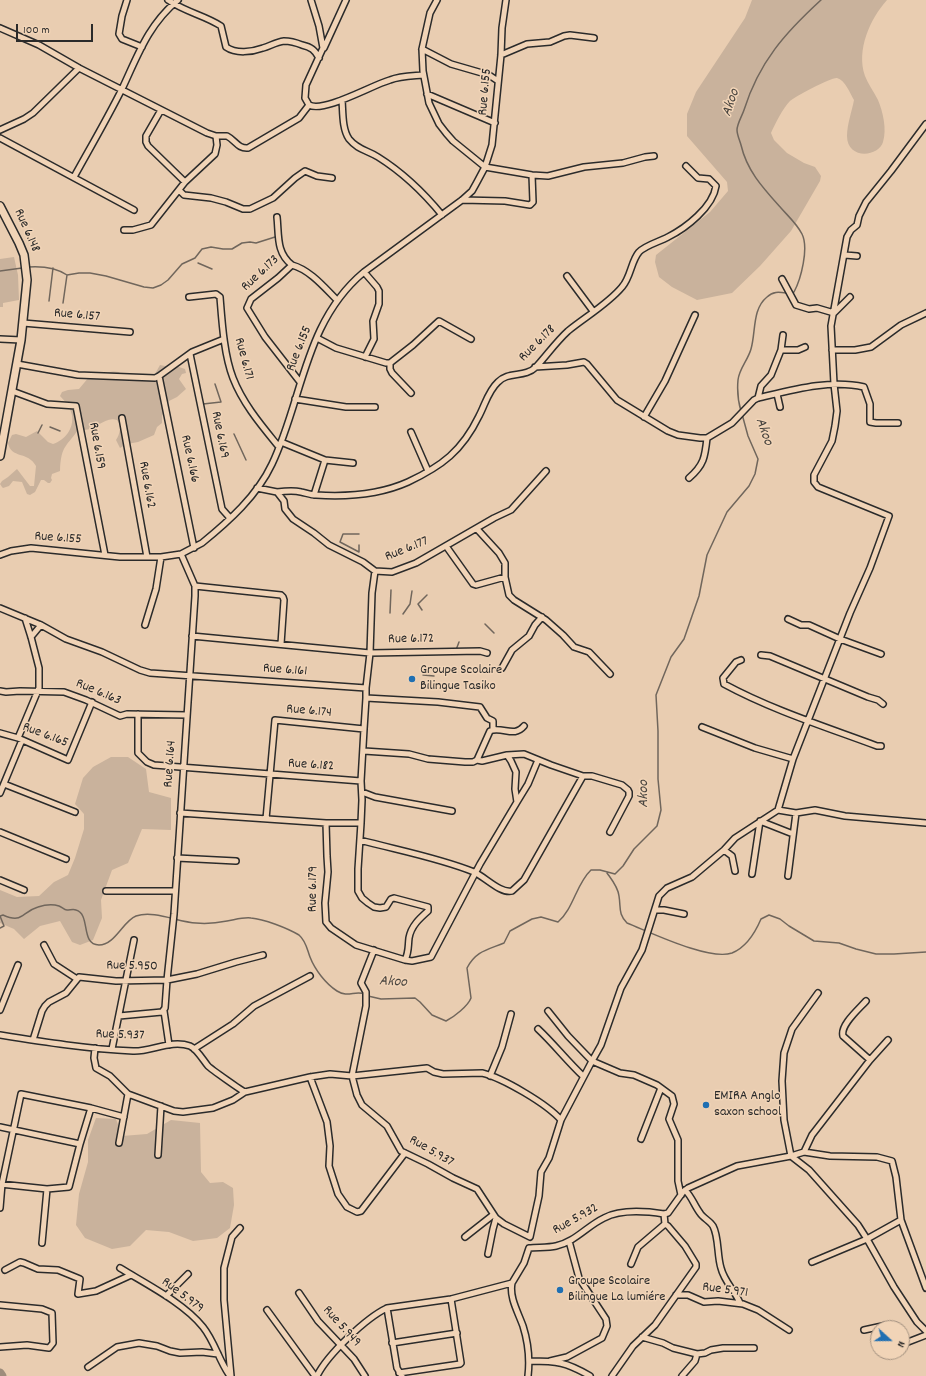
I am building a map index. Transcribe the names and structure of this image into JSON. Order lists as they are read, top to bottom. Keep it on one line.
{"streets":{"street":["Rue 6.155","Rue 6.148","Rue 6.173","Rue 6.157","Rue 6.178","Rue 6.171","Rue 6.169","Rue 6.159","Rue 6.166","Rue 6.162","Rue 6.177","Rue 6.172","Rue 6.161","Rue 6.163","Rue 6.174","Rue 6.165","Rue 6.164","Rue 6.182","Rue 6.179","Rue 5.950","Rue 5.937","Rue 5.932","Rue 5.971","Rue 5.979","Rue 5.949"]},"crossings":[["Rue 6.155","Rue 6.173"],["Rue 6.155","Rue 6.171"],["Rue 6.155","Rue 6.169"],["Rue 6.155","Rue 6.159"],["Rue 6.155","Rue 6.166"],["Rue 6.155","Rue 6.162"],["Rue 6.155","Rue 6.164"],["Rue 6.148","Rue 6.157"],["Rue 6.148","Rue 6.159"],["Rue 6.178","Rue 6.177"],["Rue 6.172","Rue 6.161"],["Rue 6.161","Rue 6.164"],["Rue 6.163","Rue 6.165"],["Rue 6.163","Rue 6.164"],["Rue 6.163","Rue 6.182"],["Rue 6.174","Rue 6.182"],["Rue 6.164","Rue 6.182"],["Rue 6.164","Rue 5.950"],["Rue 6.164","Rue 5.937"]],"water":["Akoo"],"places":["Groupe Scolaire Bilingue Tasiko","EMIRA Anglo saxon school","Groupe Scolaire Bilingue La lumiére"],"scale_bar":"100 m","north":"right"}
